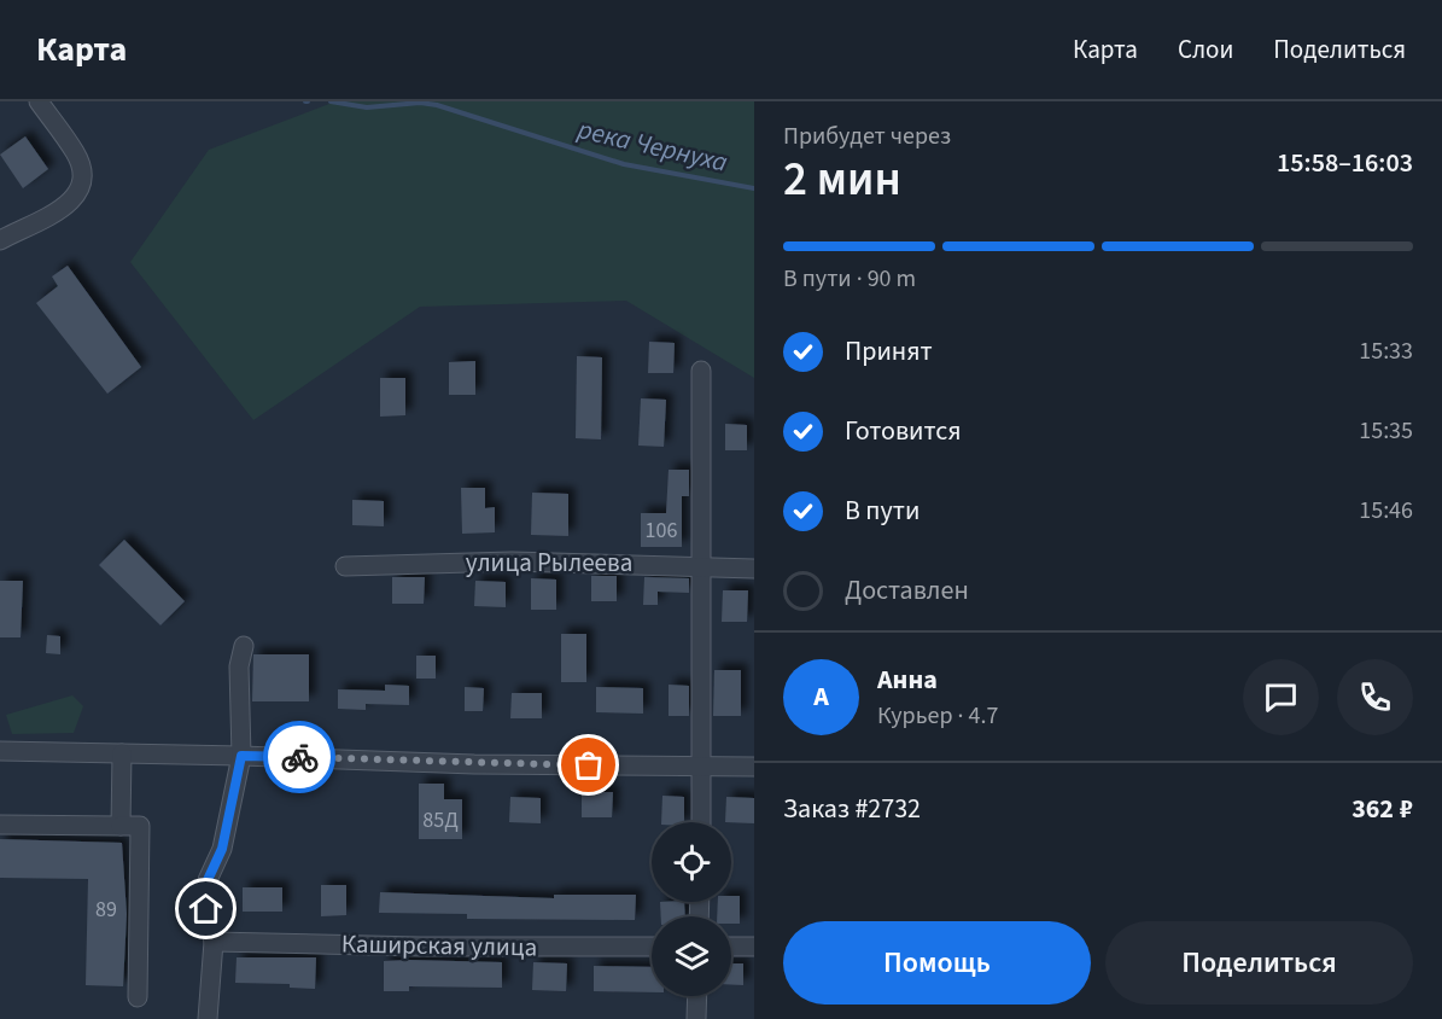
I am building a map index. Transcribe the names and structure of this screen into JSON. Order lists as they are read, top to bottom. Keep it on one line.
{"streets":{"street":["улица Рылеева","Каширская улица"]},"water":["река Чернуха"],"house_numbers":["106","85Д","89"],"page":{"header":"Карта","nav":["Карта","Слои","Поделиться"],"heading":["2 мин","Прибудет через","15:58–16:03"],"panel":["Анна","Курьер · 4.7","Заказ #2732","362 ₽"],"bar":"В пути · 90 m","list":[["Принят","15:33"],["Готовится","15:35"],["В пути","15:46"],"Доставлен"],"round":"А","buttons":["Помощь","Поделиться"]}}
